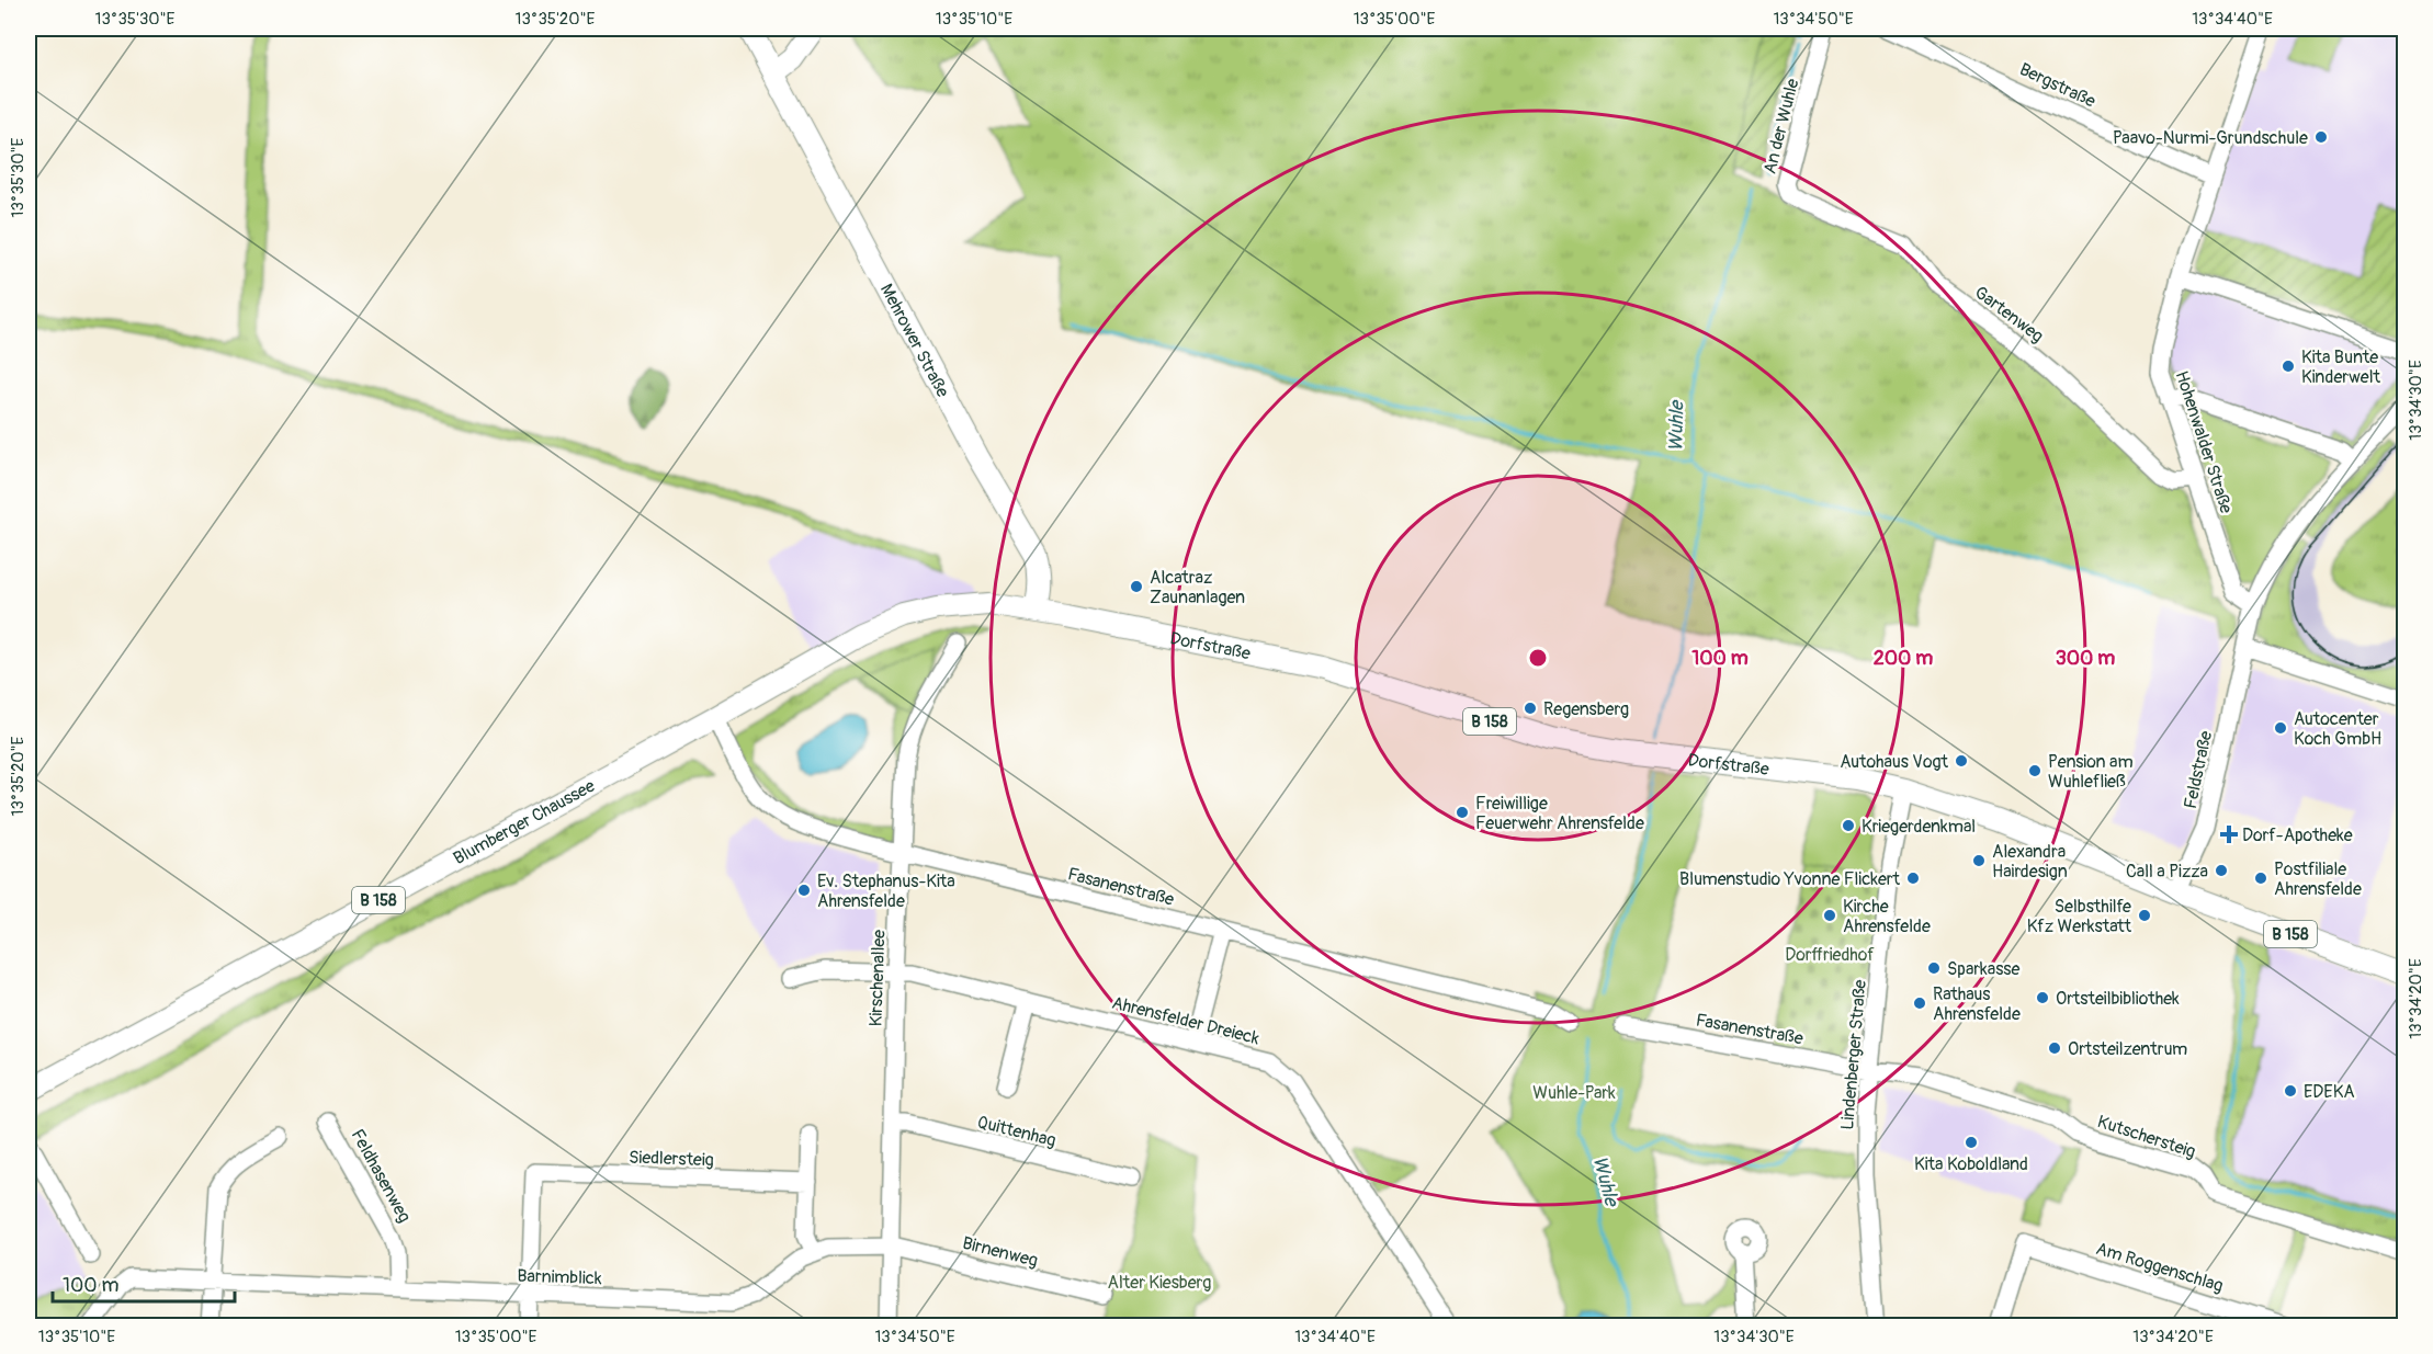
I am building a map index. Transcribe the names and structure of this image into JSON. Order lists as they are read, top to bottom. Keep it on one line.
{"streets":{"main road":["Mehrower Straße","Dorfstraße","B 158","Blumberger Chaussee"],"street":["Bergstraße","An der Wuhle","Gartenweg","Hohenwalder Straße","Feldstraße","Fasanenstraße","Kirschenallee","Ahrensfelder Dreieck","Lindenberger Straße","Quittenhag","Kutschersteig","Siedlersteig","Feldhasenweg","Birnenweg","Am Roggenschlag","Barnimblick"]},"crossings":[["Bergstraße","Hohenwalder Straße"],["An der Wuhle","Gartenweg"],["Gartenweg","Hohenwalder Straße"],["Mehrower Straße","Dorfstraße"],["Mehrower Straße","Blumberger Chaussee"],["Hohenwalder Straße","Feldstraße"],["Dorfstraße","Feldstraße"],["Dorfstraße","Blumberger Chaussee"],["Dorfstraße","Lindenberger Straße"],["Blumberger Chaussee","Fasanenstraße"],["Fasanenstraße","Kirschenallee"],["Fasanenstraße","Lindenberger Straße"],["Fasanenstraße","Kutschersteig"],["Kirschenallee","Ahrensfelder Dreieck"],["Kirschenallee","Quittenhag"],["Kirschenallee","Birnenweg"],["Kirschenallee","Barnimblick"],["Lindenberger Straße","Kutschersteig"],["Siedlersteig","Barnimblick"],["Feldhasenweg","Barnimblick"],["Birnenweg","Barnimblick"]],"water":["Wuhle"],"parks":["Dorffriedhof","Wuhle-Park","Alter Kiesberg"],"places":{"other":["Paavo-Nurmi-Grundschule","Kita Bunte Kinderwelt","Alcatraz Zaunanlagen","Regensberg","Autocenter Koch GmbH","Autohaus Vogt","Pension am Wuhlefließ","Freiwillige Feuerwehr Ahrensfelde","Kriegerdenkmal","Alexandra Hairdesign","Call a Pizza","Blumenstudio Yvonne Flickert","Postfiliale Ahrensfelde","Ev. Stephanus-Kita Ahrensfelde","Kirche Ahrensfelde","Selbsthilfe Kfz Werkstatt","Sparkasse","Ortsteilbibliothek","Rathaus Ahrensfelde","Ortsteilzentrum","EDEKA","Kita Koboldland"],"health":["Dorf-Apotheke"]},"scale_bar":"100 m","coordinates":["13°35'30\"E","13°35'20\"E","13°35'10\"E","13°35'00\"E","13°34'50\"E","13°34'40\"E","13°34'30\"E","13°34'20\"E"],"rings":["100 m","200 m","300 m"]}
